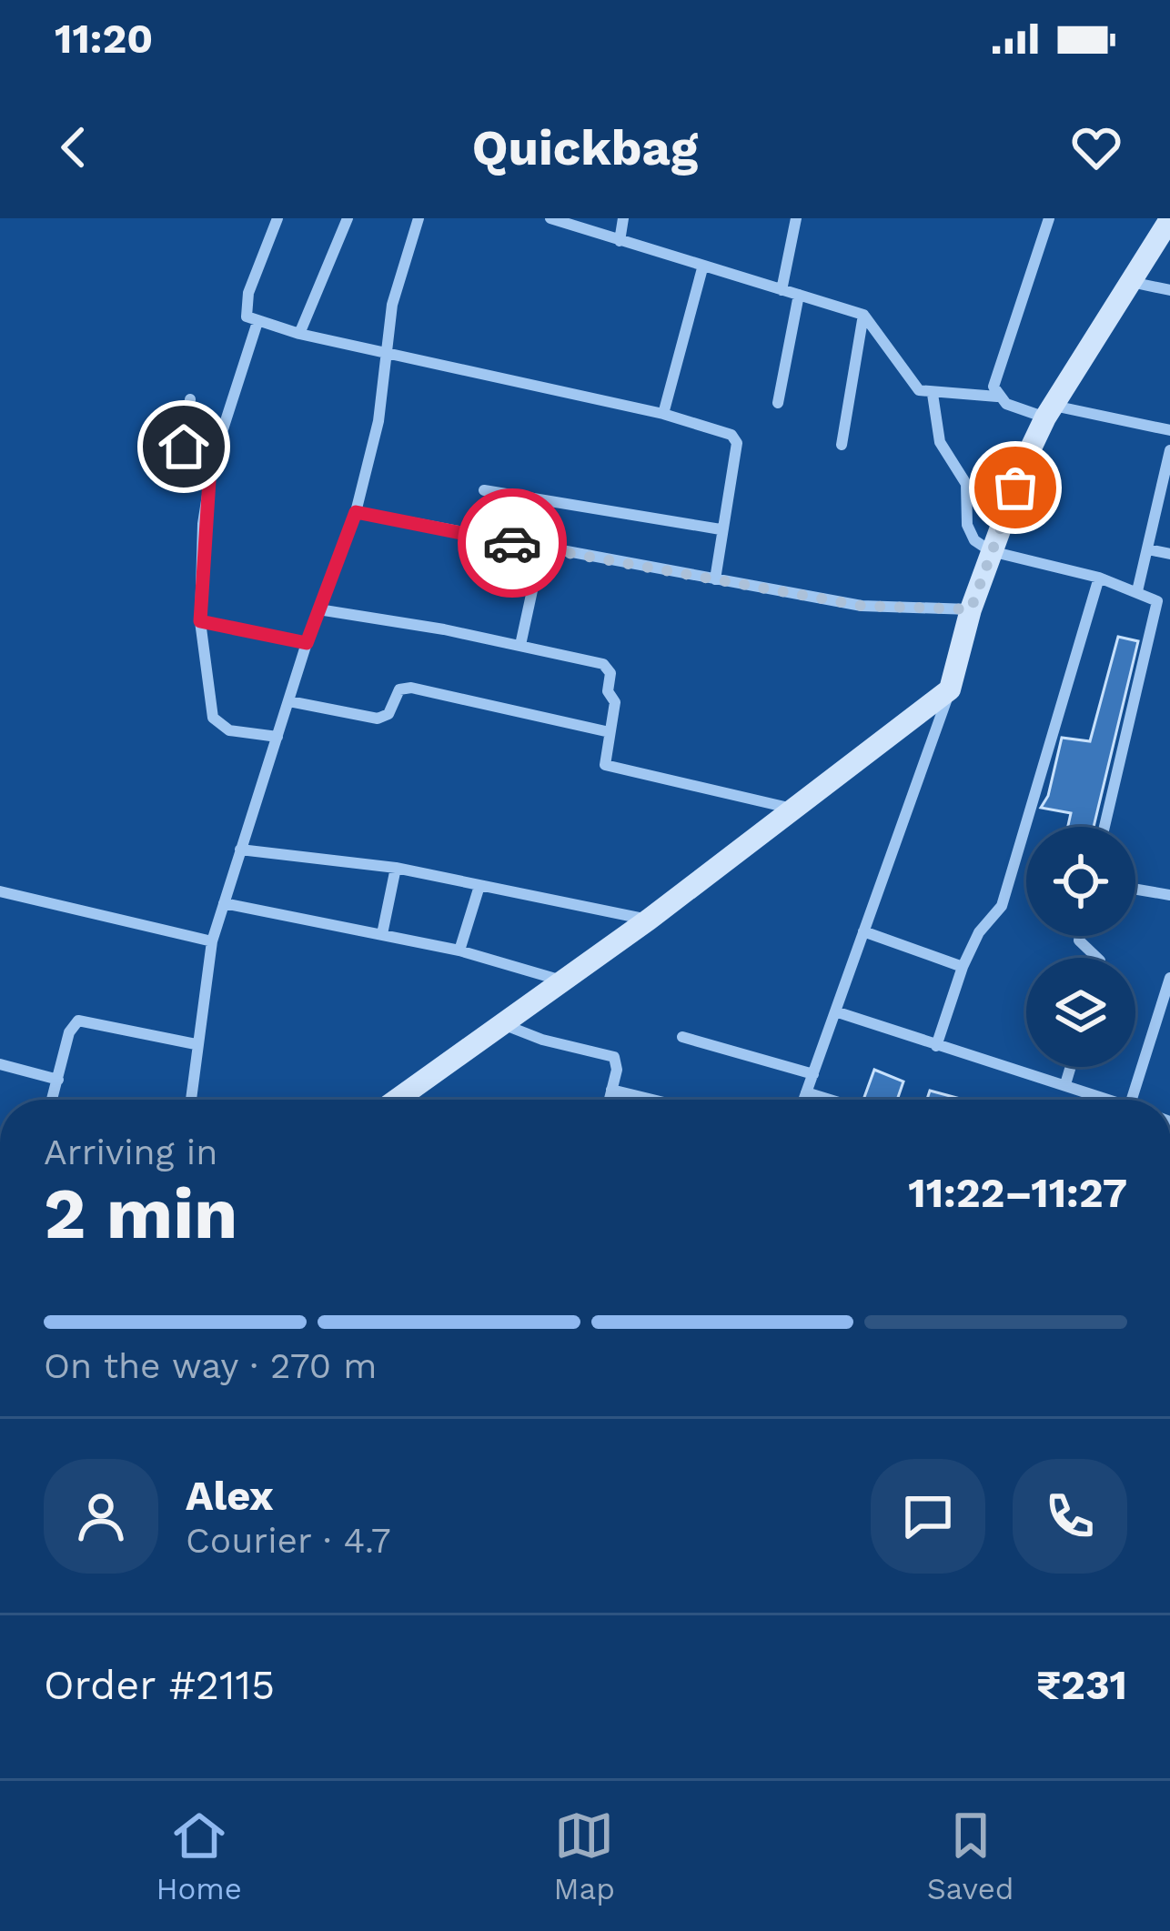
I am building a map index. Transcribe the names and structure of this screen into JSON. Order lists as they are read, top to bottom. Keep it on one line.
{"page":{"status":"11:20","header":"Quickbag","heading":["2 min","Arriving in","11:22–11:27"],"panel":["Alex","Courier · 4.7","Order #2115","₹231"],"bar":"On the way · 270 m","tabs":["Home","Map","Saved"]}}
